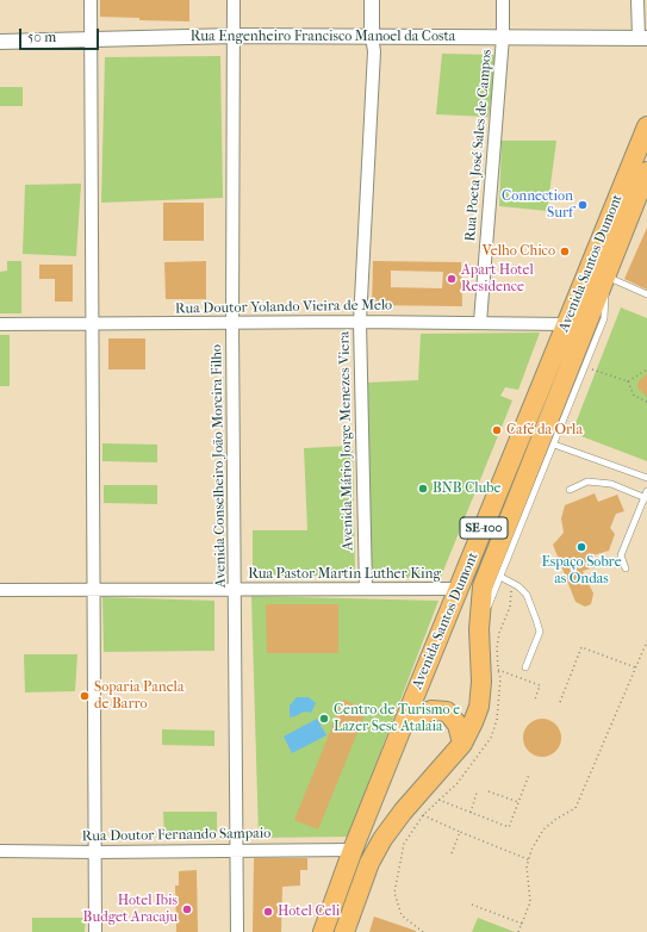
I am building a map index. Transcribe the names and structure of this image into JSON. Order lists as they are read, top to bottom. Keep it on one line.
{"streets":{"main road":["Avenida Santos Dumont","SE-100"],"street":["Rua Engenheiro Francisco Manoel da Costa","Rua Poeta José Sales de Campos","Rua Doutor Yolando Vieira de Melo","Avenida Mário Jorge Menezes Viera","Avenida Conselheiro João Moreira Filho","Rua Pastor Martin Luther King","Rua Doutor Fernando Sampaio"]},"crossings":[["Rua Engenheiro Francisco Manoel da Costa","Rua Poeta José Sales de Campos"],["Rua Engenheiro Francisco Manoel da Costa","Avenida Mário Jorge Menezes Viera"],["Rua Engenheiro Francisco Manoel da Costa","Avenida Conselheiro João Moreira Filho"],["Rua Poeta José Sales de Campos","Rua Doutor Yolando Vieira de Melo"],["Avenida Santos Dumont","Rua Doutor Yolando Vieira de Melo"],["Avenida Santos Dumont","Rua Pastor Martin Luther King"],["Avenida Santos Dumont","Rua Doutor Fernando Sampaio"],["Rua Doutor Yolando Vieira de Melo","Avenida Mário Jorge Menezes Viera"],["Rua Doutor Yolando Vieira de Melo","Avenida Conselheiro João Moreira Filho"],["Avenida Mário Jorge Menezes Viera","Rua Pastor Martin Luther King"],["Avenida Conselheiro João Moreira Filho","Rua Pastor Martin Luther King"],["Avenida Conselheiro João Moreira Filho","Rua Doutor Fernando Sampaio"]],"places":["Connection Surf","Velho Chico","Apart Hotel Residence","Café da Orla","BNB Clube","Espaço Sobre as Ondas","Soparia Panela de Barro","Centro de Turismo e Lazer Sesc Atalaia","Hotel Ibis Budget Aracaju","Hotel Celi"],"scale_bar":"50 m"}
